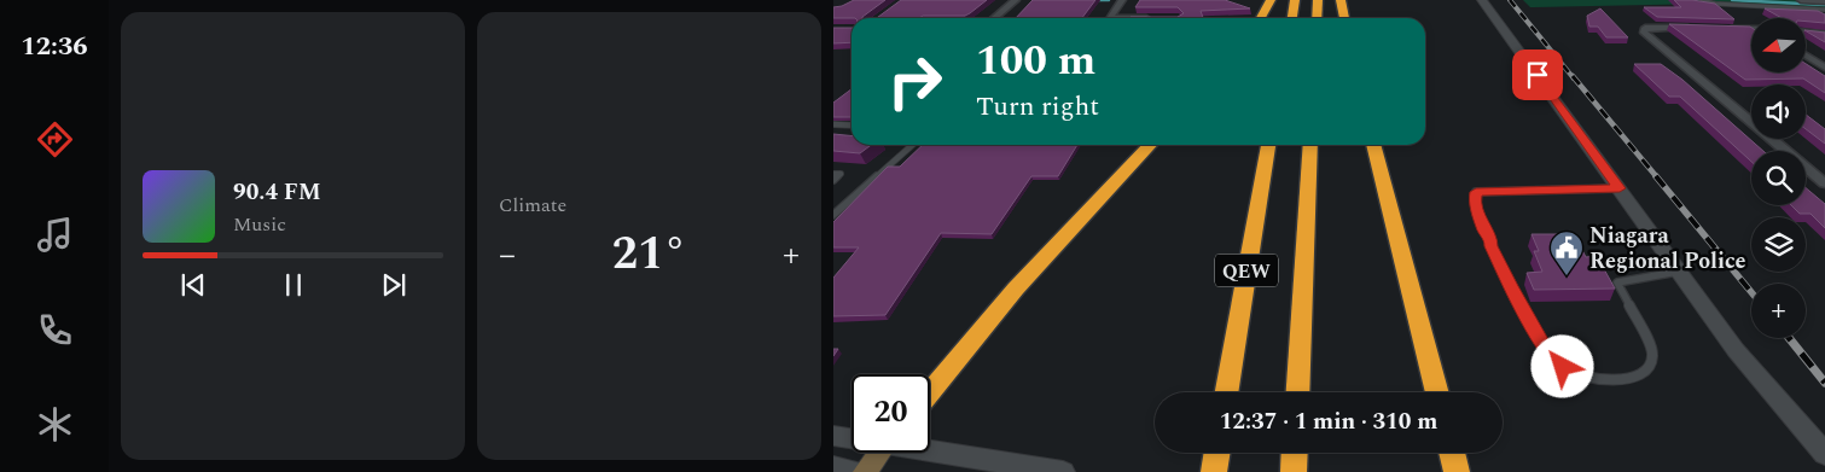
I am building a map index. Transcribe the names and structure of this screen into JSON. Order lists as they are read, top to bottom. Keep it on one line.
{"streets":{"highway":["QEW"]},"places":{"public building":["Niagara Regional Police"]},"north":"left","page":{"tabs":"12:36","tile":"Climate","map_buttons":"+","turn":["100 m","Turn right"],"song":["90.4 FM","Music"],"heat":["−","21°","+"],"limit":"20","trip":"12:37 · 1 min · 310 m"}}
